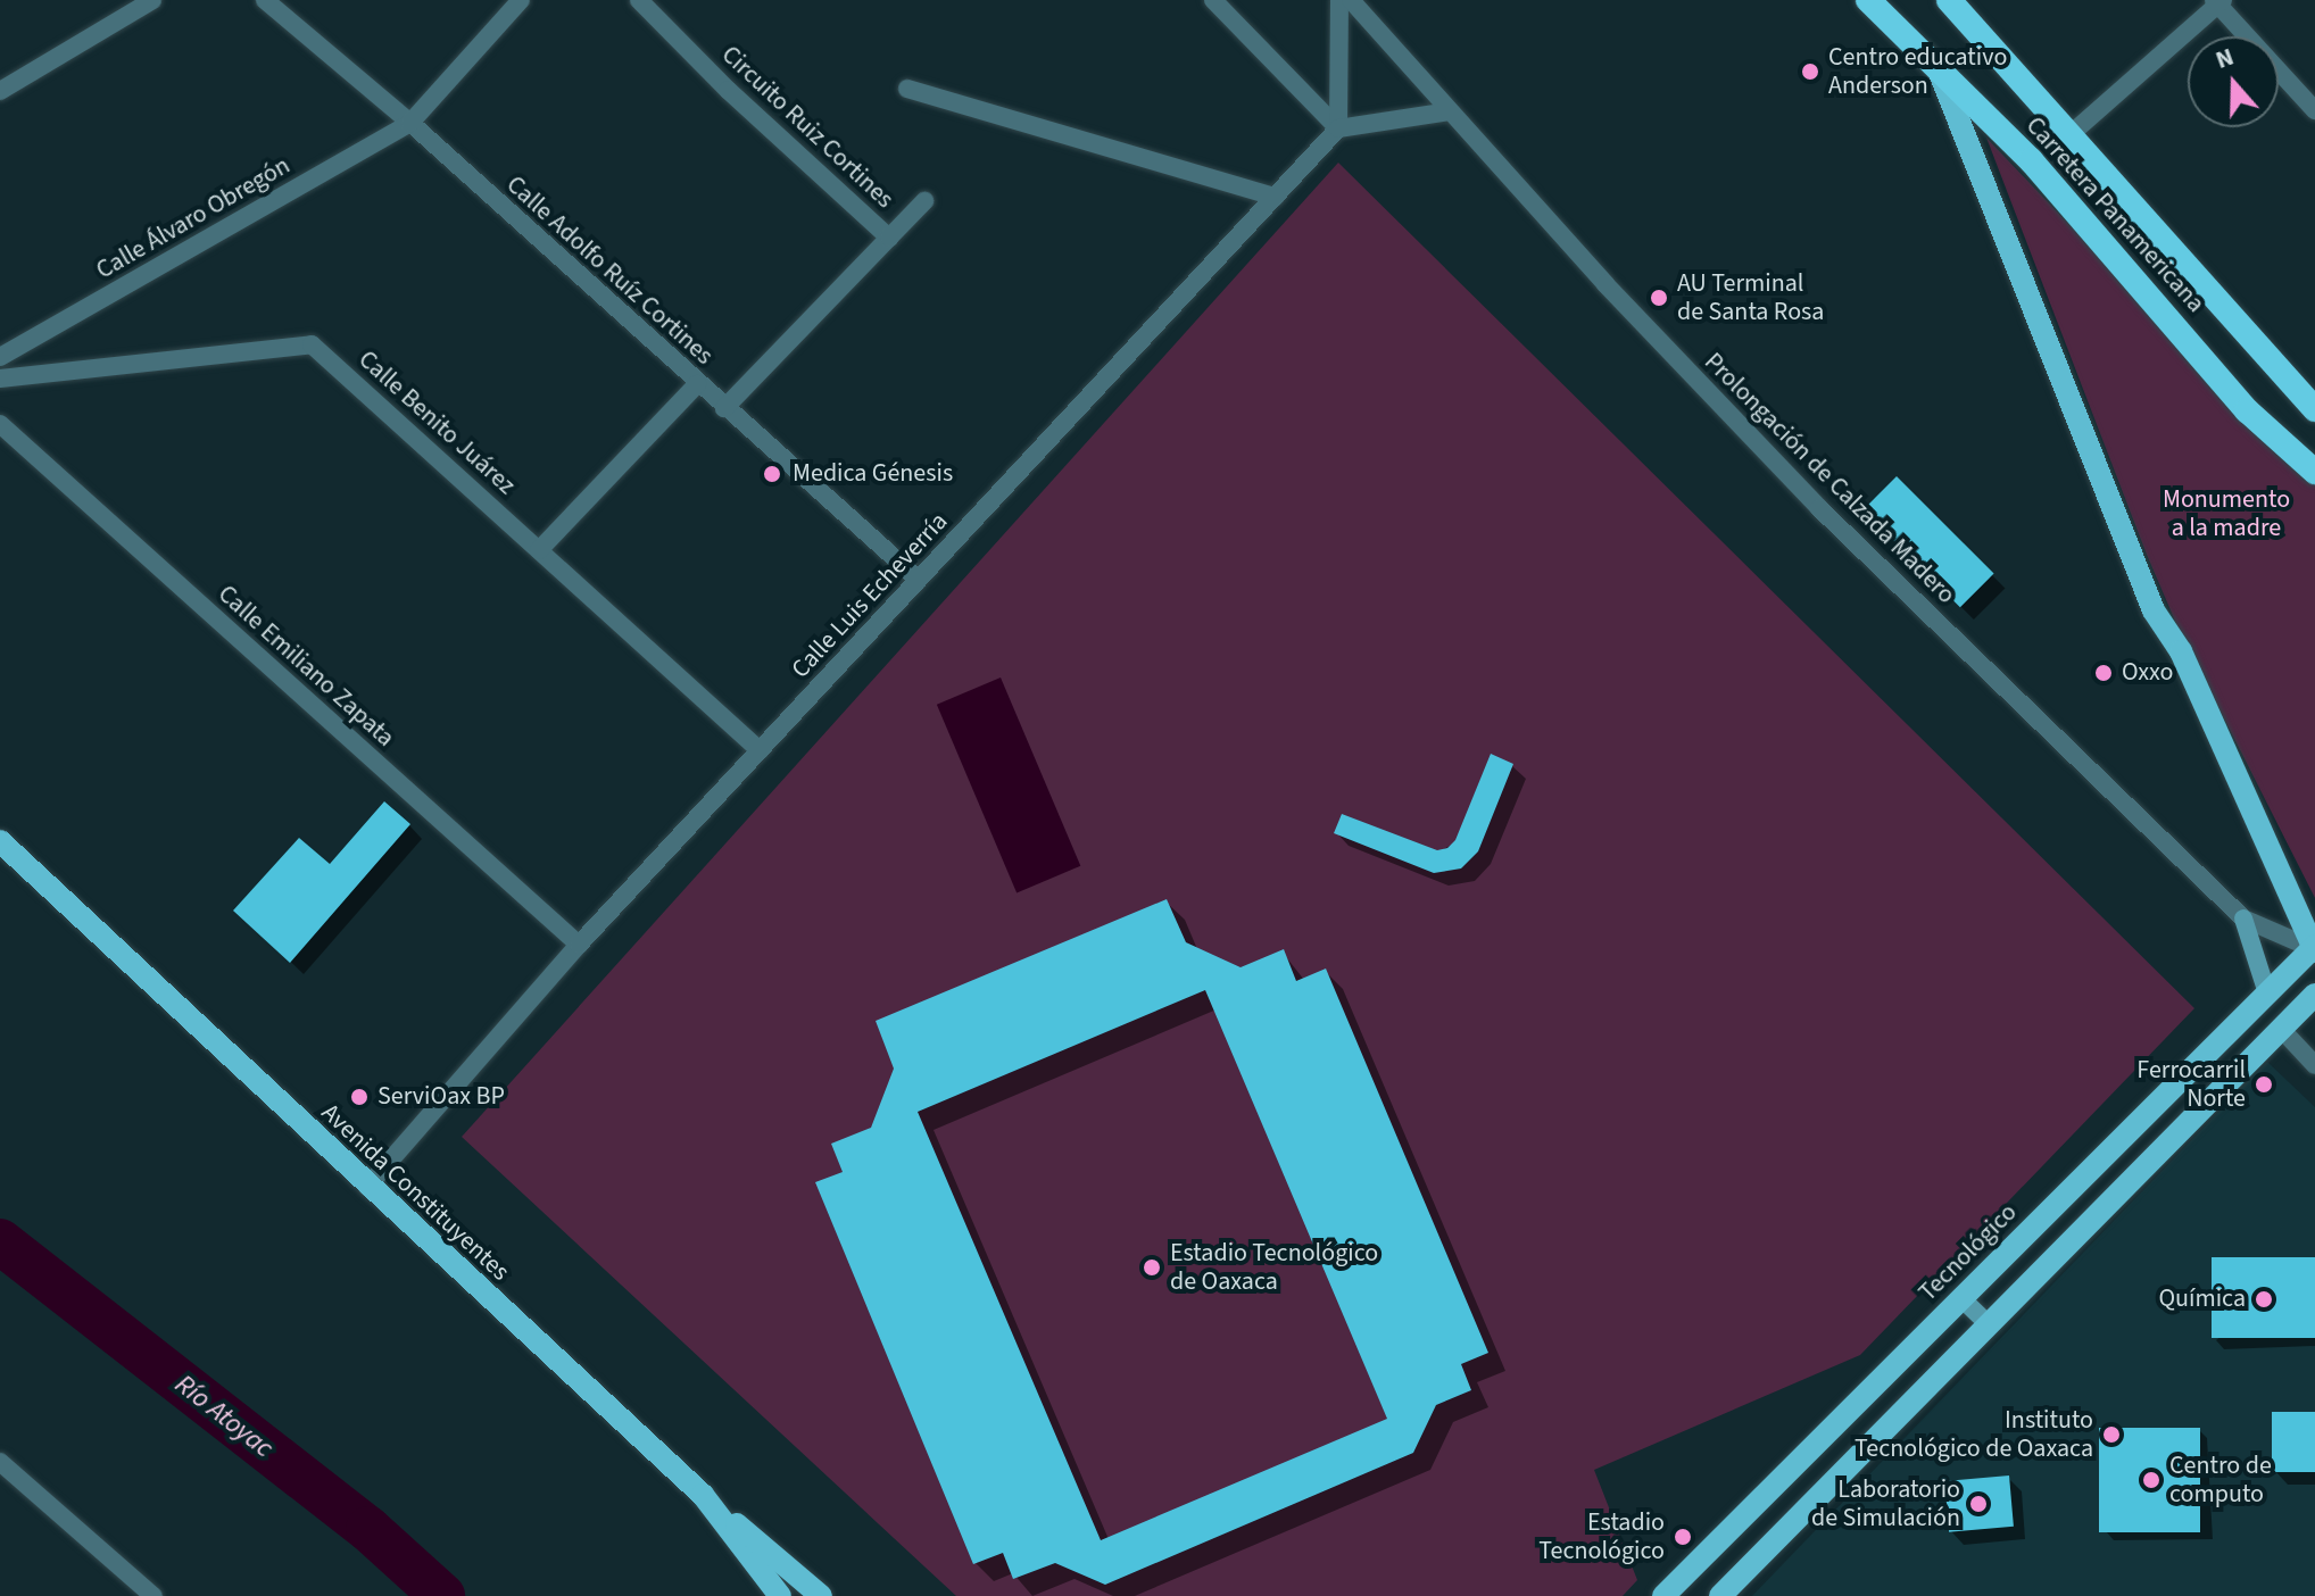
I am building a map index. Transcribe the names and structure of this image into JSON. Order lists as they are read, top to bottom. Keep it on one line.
{"streets":{"highway":["Carretera Panamericana"],"main road":["Avenida Constituyentes","Tecnológico"],"street":["Circuito Ruiz Cortines","Calle Álvaro Obregón","Calle Adolfo Ruíz Cortines","Calle Benito Juárez","Prolongación de Calzada Madero","Calle Luis Echeverría","Calle Emiliano Zapata"]},"crossings":[["Circuito Ruiz Cortines","Calle Adolfo Ruíz Cortines"],["Calle Álvaro Obregón","Calle Adolfo Ruíz Cortines"],["Calle Adolfo Ruíz Cortines","Calle Luis Echeverría"],["Calle Benito Juárez","Calle Luis Echeverría"],["Prolongación de Calzada Madero","Tecnológico"],["Calle Luis Echeverría","Calle Emiliano Zapata"],["Calle Luis Echeverría","Avenida Constituyentes"]],"water":["Río Atoyac"],"parks":["Monumento a la madre"],"places":["Centro educativo Anderson","AU Terminal de Santa Rosa","Medica Génesis","Oxxo","Ferrocarril Norte","ServiOax BP","Estadio Tecnológico de Oaxaca","Química","Instituto Tecnológico de Oaxaca","Centro de computo","Laboratorio de Simulación","Estadio Tecnológico"],"north":"top"}
